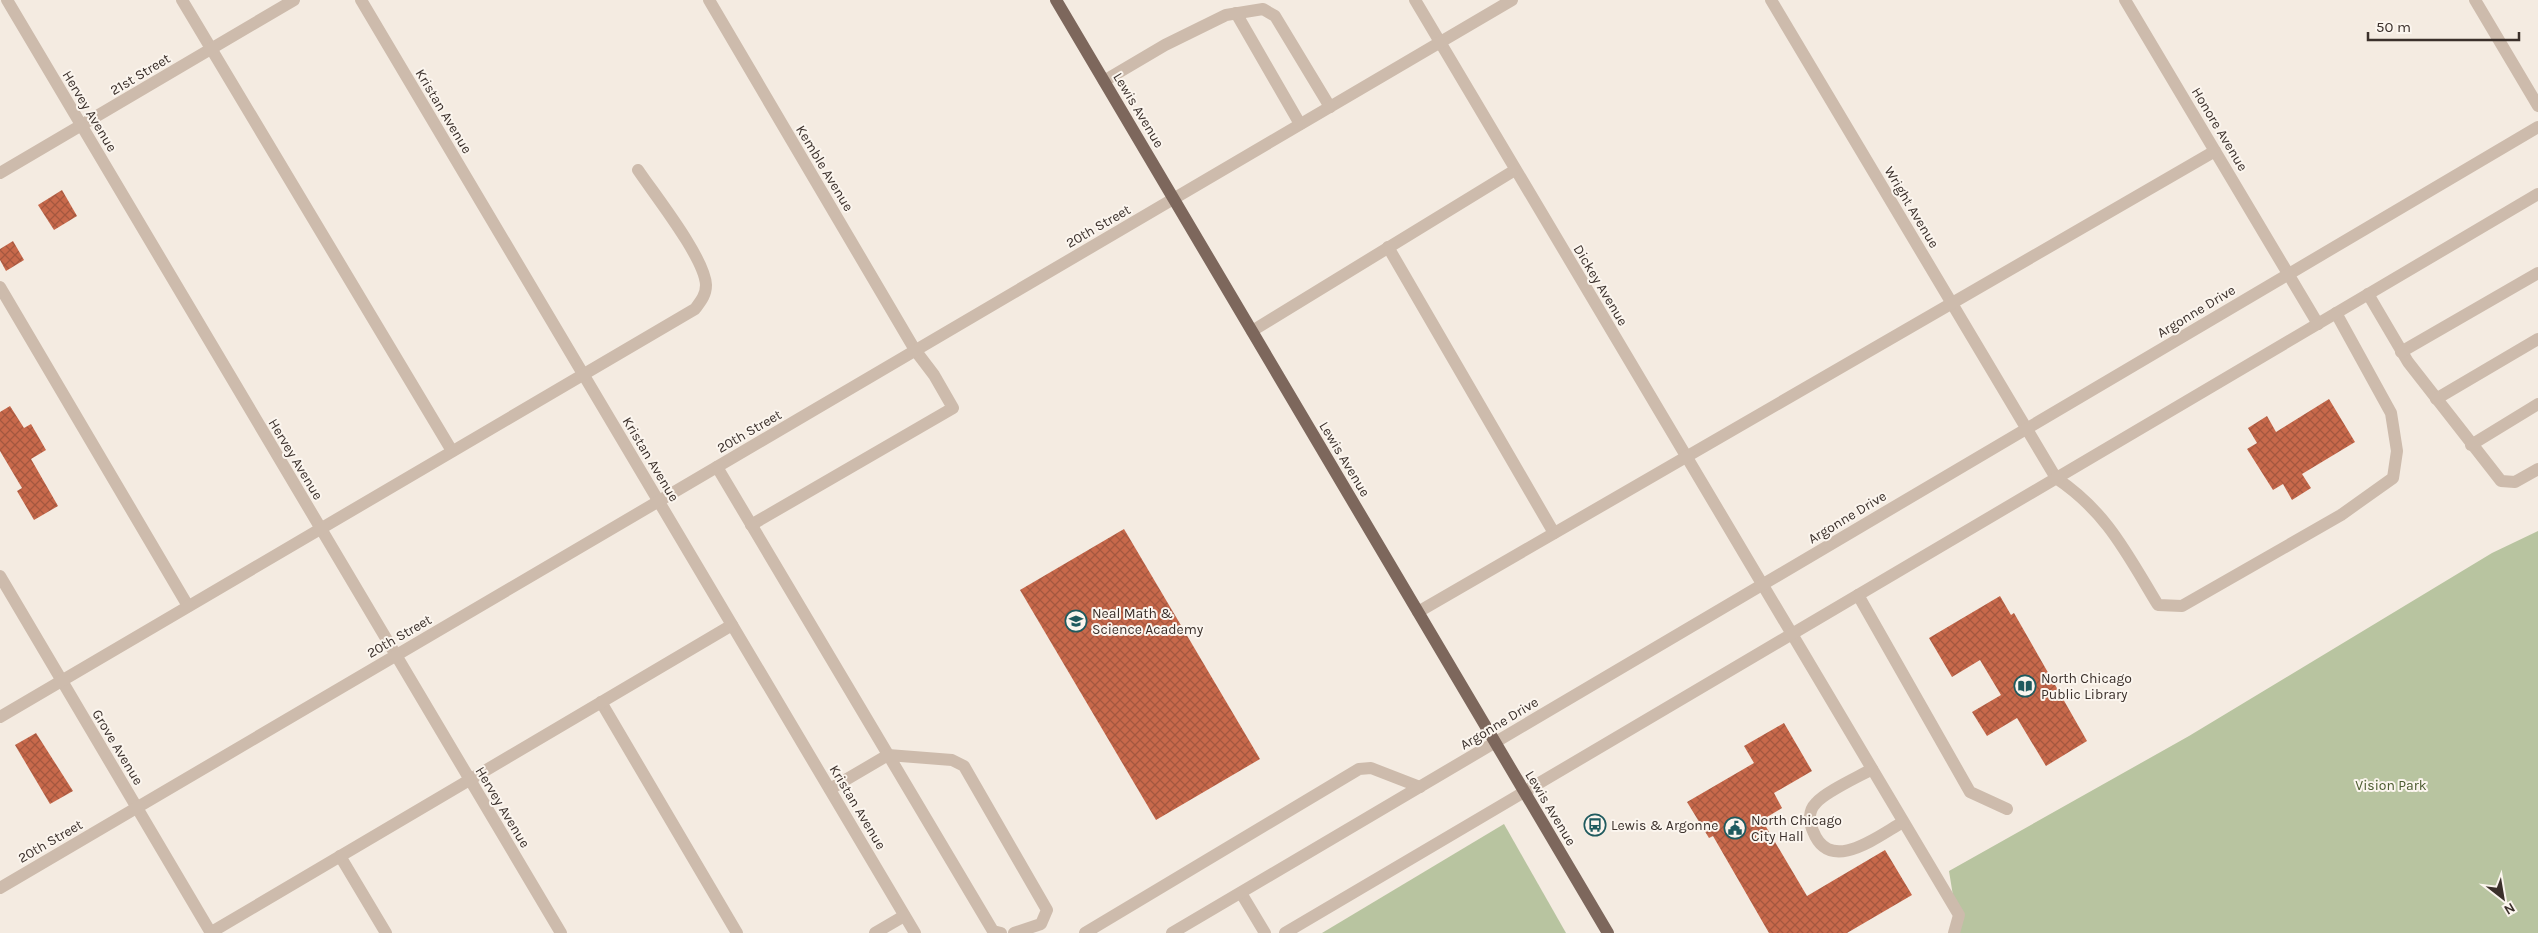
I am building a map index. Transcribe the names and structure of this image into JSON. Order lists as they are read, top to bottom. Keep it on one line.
{"streets":{"main road":["Lewis Avenue"],"street":["21st Street","Hervey Avenue","Kristan Avenue","Honore Avenue","Kemble Avenue","Wright Avenue","20th Street","Dickey Avenue","Argonne Drive","Grove Avenue"]},"crossings":[["21st Street","Hervey Avenue"],["Lewis Avenue","20th Street"],["Lewis Avenue","Argonne Drive"],["Hervey Avenue","20th Street"],["Kristan Avenue","20th Street"],["Honore Avenue","Argonne Drive"],["Kemble Avenue","20th Street"],["Wright Avenue","Argonne Drive"],["20th Street","Dickey Avenue"],["20th Street","Grove Avenue"],["Dickey Avenue","Argonne Drive"]],"parks":["Vision Park"],"places":{"school or university":["Neal Math & Science Academy"],"library":["North Chicago Public Library"],"bus stop":["Lewis & Argonne"],"public building":["North Chicago City Hall"]},"scale_bar":"50 m","north":"bottom right"}
